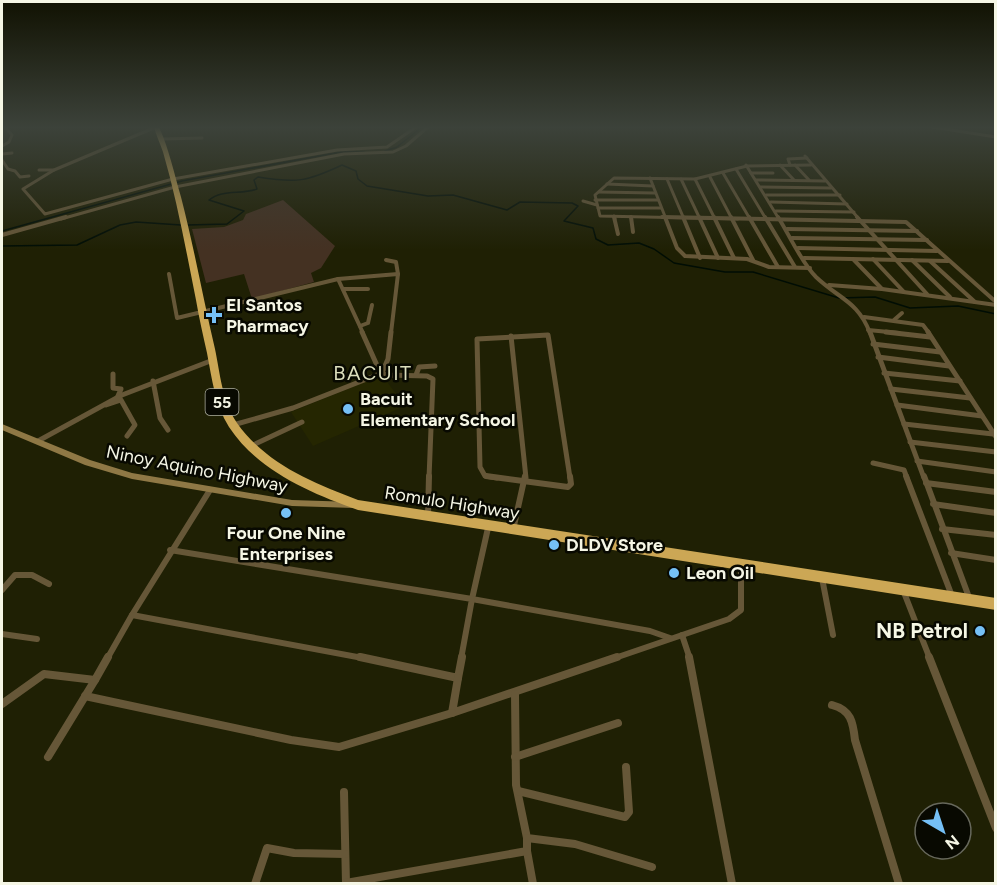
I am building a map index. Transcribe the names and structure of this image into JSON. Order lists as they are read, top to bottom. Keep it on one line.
{"streets":{"highway":["55","Romulo Highway"],"main road":["Ninoy Aquino Highway"]},"crossings":[["Ninoy Aquino Highway","Romulo Highway"]],"districts":["BACUIT"],"places":{"health":["El Santos Pharmacy"],"other":["Bacuit Elementary School","Four One Nine Enterprises","DLDV Store","Leon Oil","NB Petrol"]},"north":"bottom right"}
